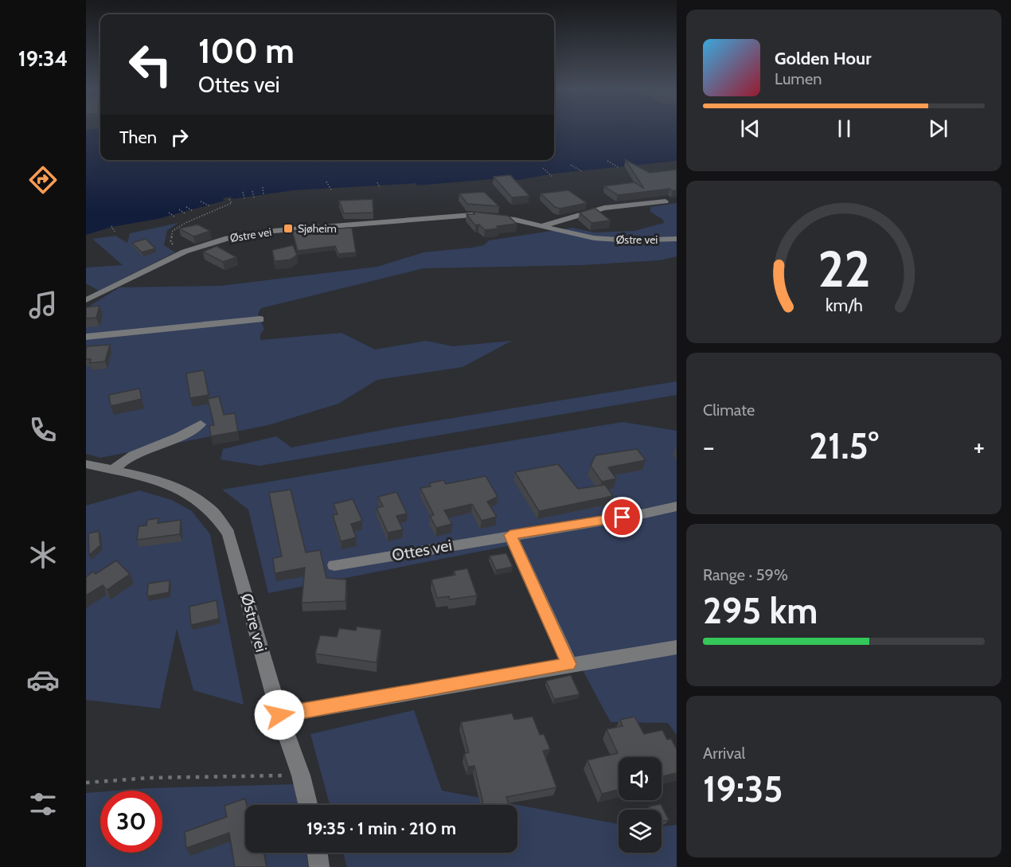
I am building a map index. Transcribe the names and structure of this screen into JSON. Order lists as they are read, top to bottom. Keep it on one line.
{"streets":{"street":["Østre vei","Ottes vei"]},"places":{"transit":["Sjøheim"]},"page":{"tabs":"19:34","turn":["100 m","Ottes vei"],"song":["Golden Hour","Lumen"],"then":"Then","tile":["Climate",["Range · 59%","295 km"],["Arrival","19:35"]],"heat":["−","21.5°","+"],"limit":"30","trip":"19:35 · 1 min · 210 m","gauge":["22","km/h"]}}
